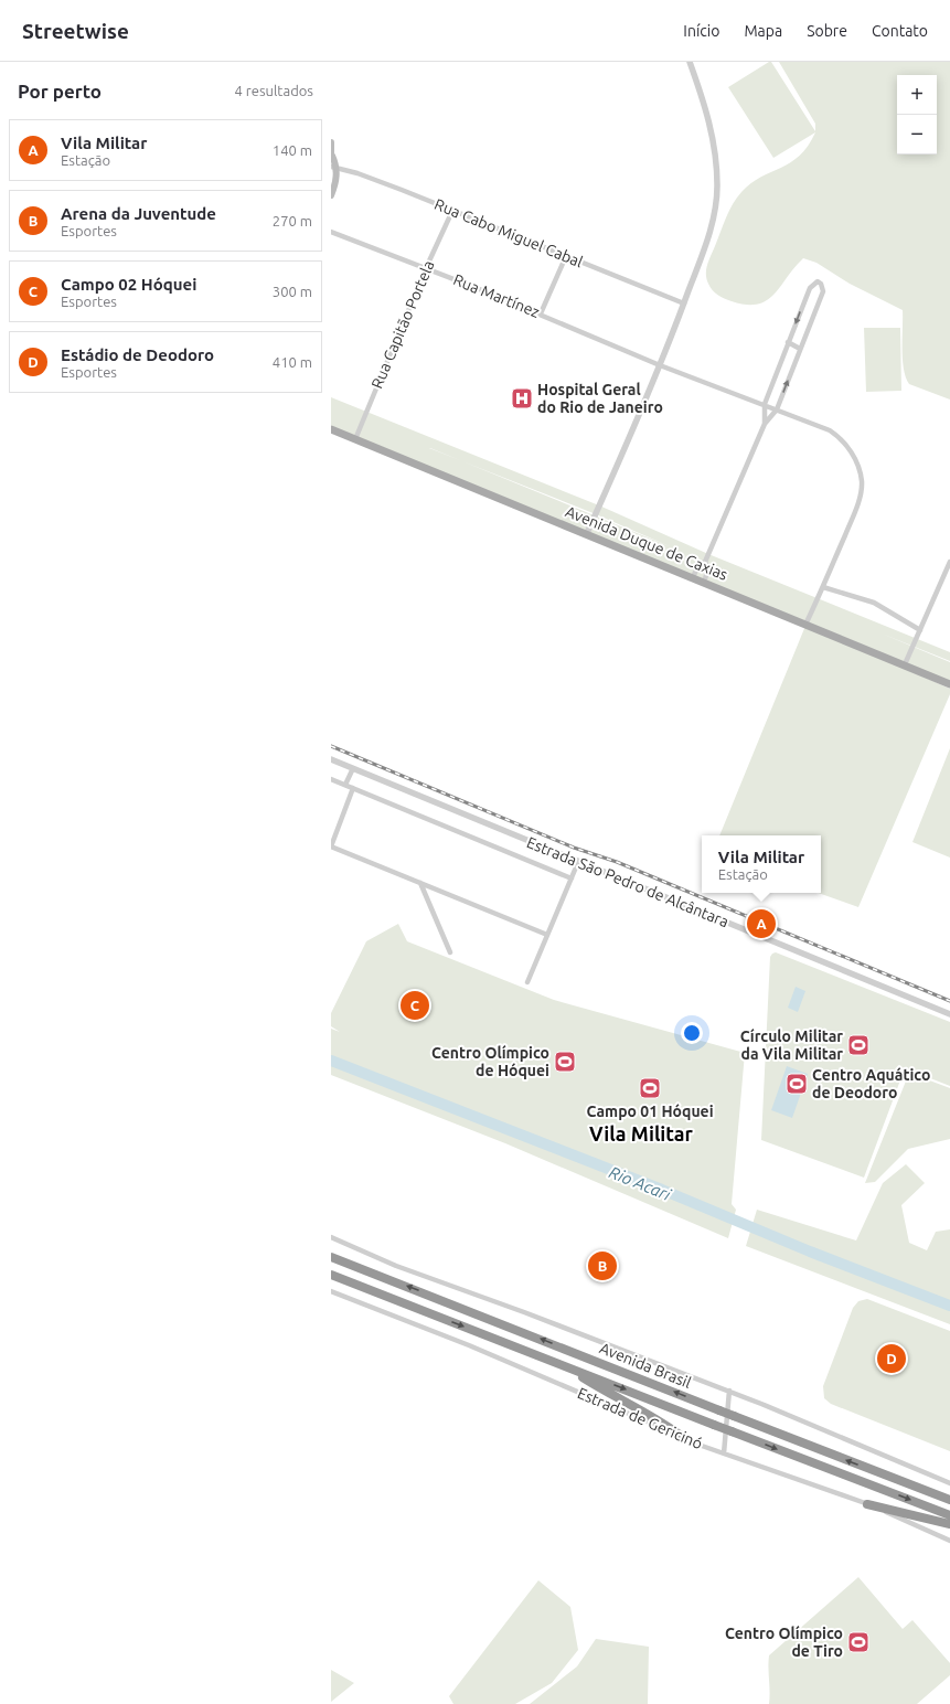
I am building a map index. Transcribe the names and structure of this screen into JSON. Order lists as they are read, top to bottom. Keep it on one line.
{"streets":{"highway":["Avenida Brasil"],"main road":["Avenida Duque de Caxias"],"street":["Rua Cabo Miguel Cabal","Rua Martínez","Rua Capitão Portela","Estrada São Pedro de Alcântara","Estrada de Gericinó"]},"crossings":[["Rua Cabo Miguel Cabal","Rua Capitão Portela"],["Rua Martínez","Rua Capitão Portela"],["Rua Martínez","Avenida Duque de Caxias"],["Rua Capitão Portela","Avenida Duque de Caxias"]],"districts":["Vila Militar"],"water":["Rio Acari"],"places":{"hospital":["Hospital Geral do Rio de Janeiro"],"sports":["Círculo Militar da Vila Militar","Centro Olímpico de Hóquei","Centro Aquático de Deodoro","Campo 01 Hóquei","Centro Olímpico de Tiro"]},"page":{"header":"Streetwise","nav":["Início","Mapa","Sobre","Contato"],"heading":["Por perto","4 resultados"],"map_buttons":["+","−"],"list":[{"mark":"A","name":"Vila Militar","note":"Estação","value":"140 m"},{"mark":"B","name":"Arena da Juventude","note":"Esportes","value":"270 m"},{"mark":"C","name":"Campo 02 Hóquei","note":"Esportes","value":"300 m"},{"mark":"D","name":"Estádio de Deodoro","note":"Esportes","value":"410 m"}],"popup":["Vila Militar","Estação"],"pins":["A","C","B","D"]}}
